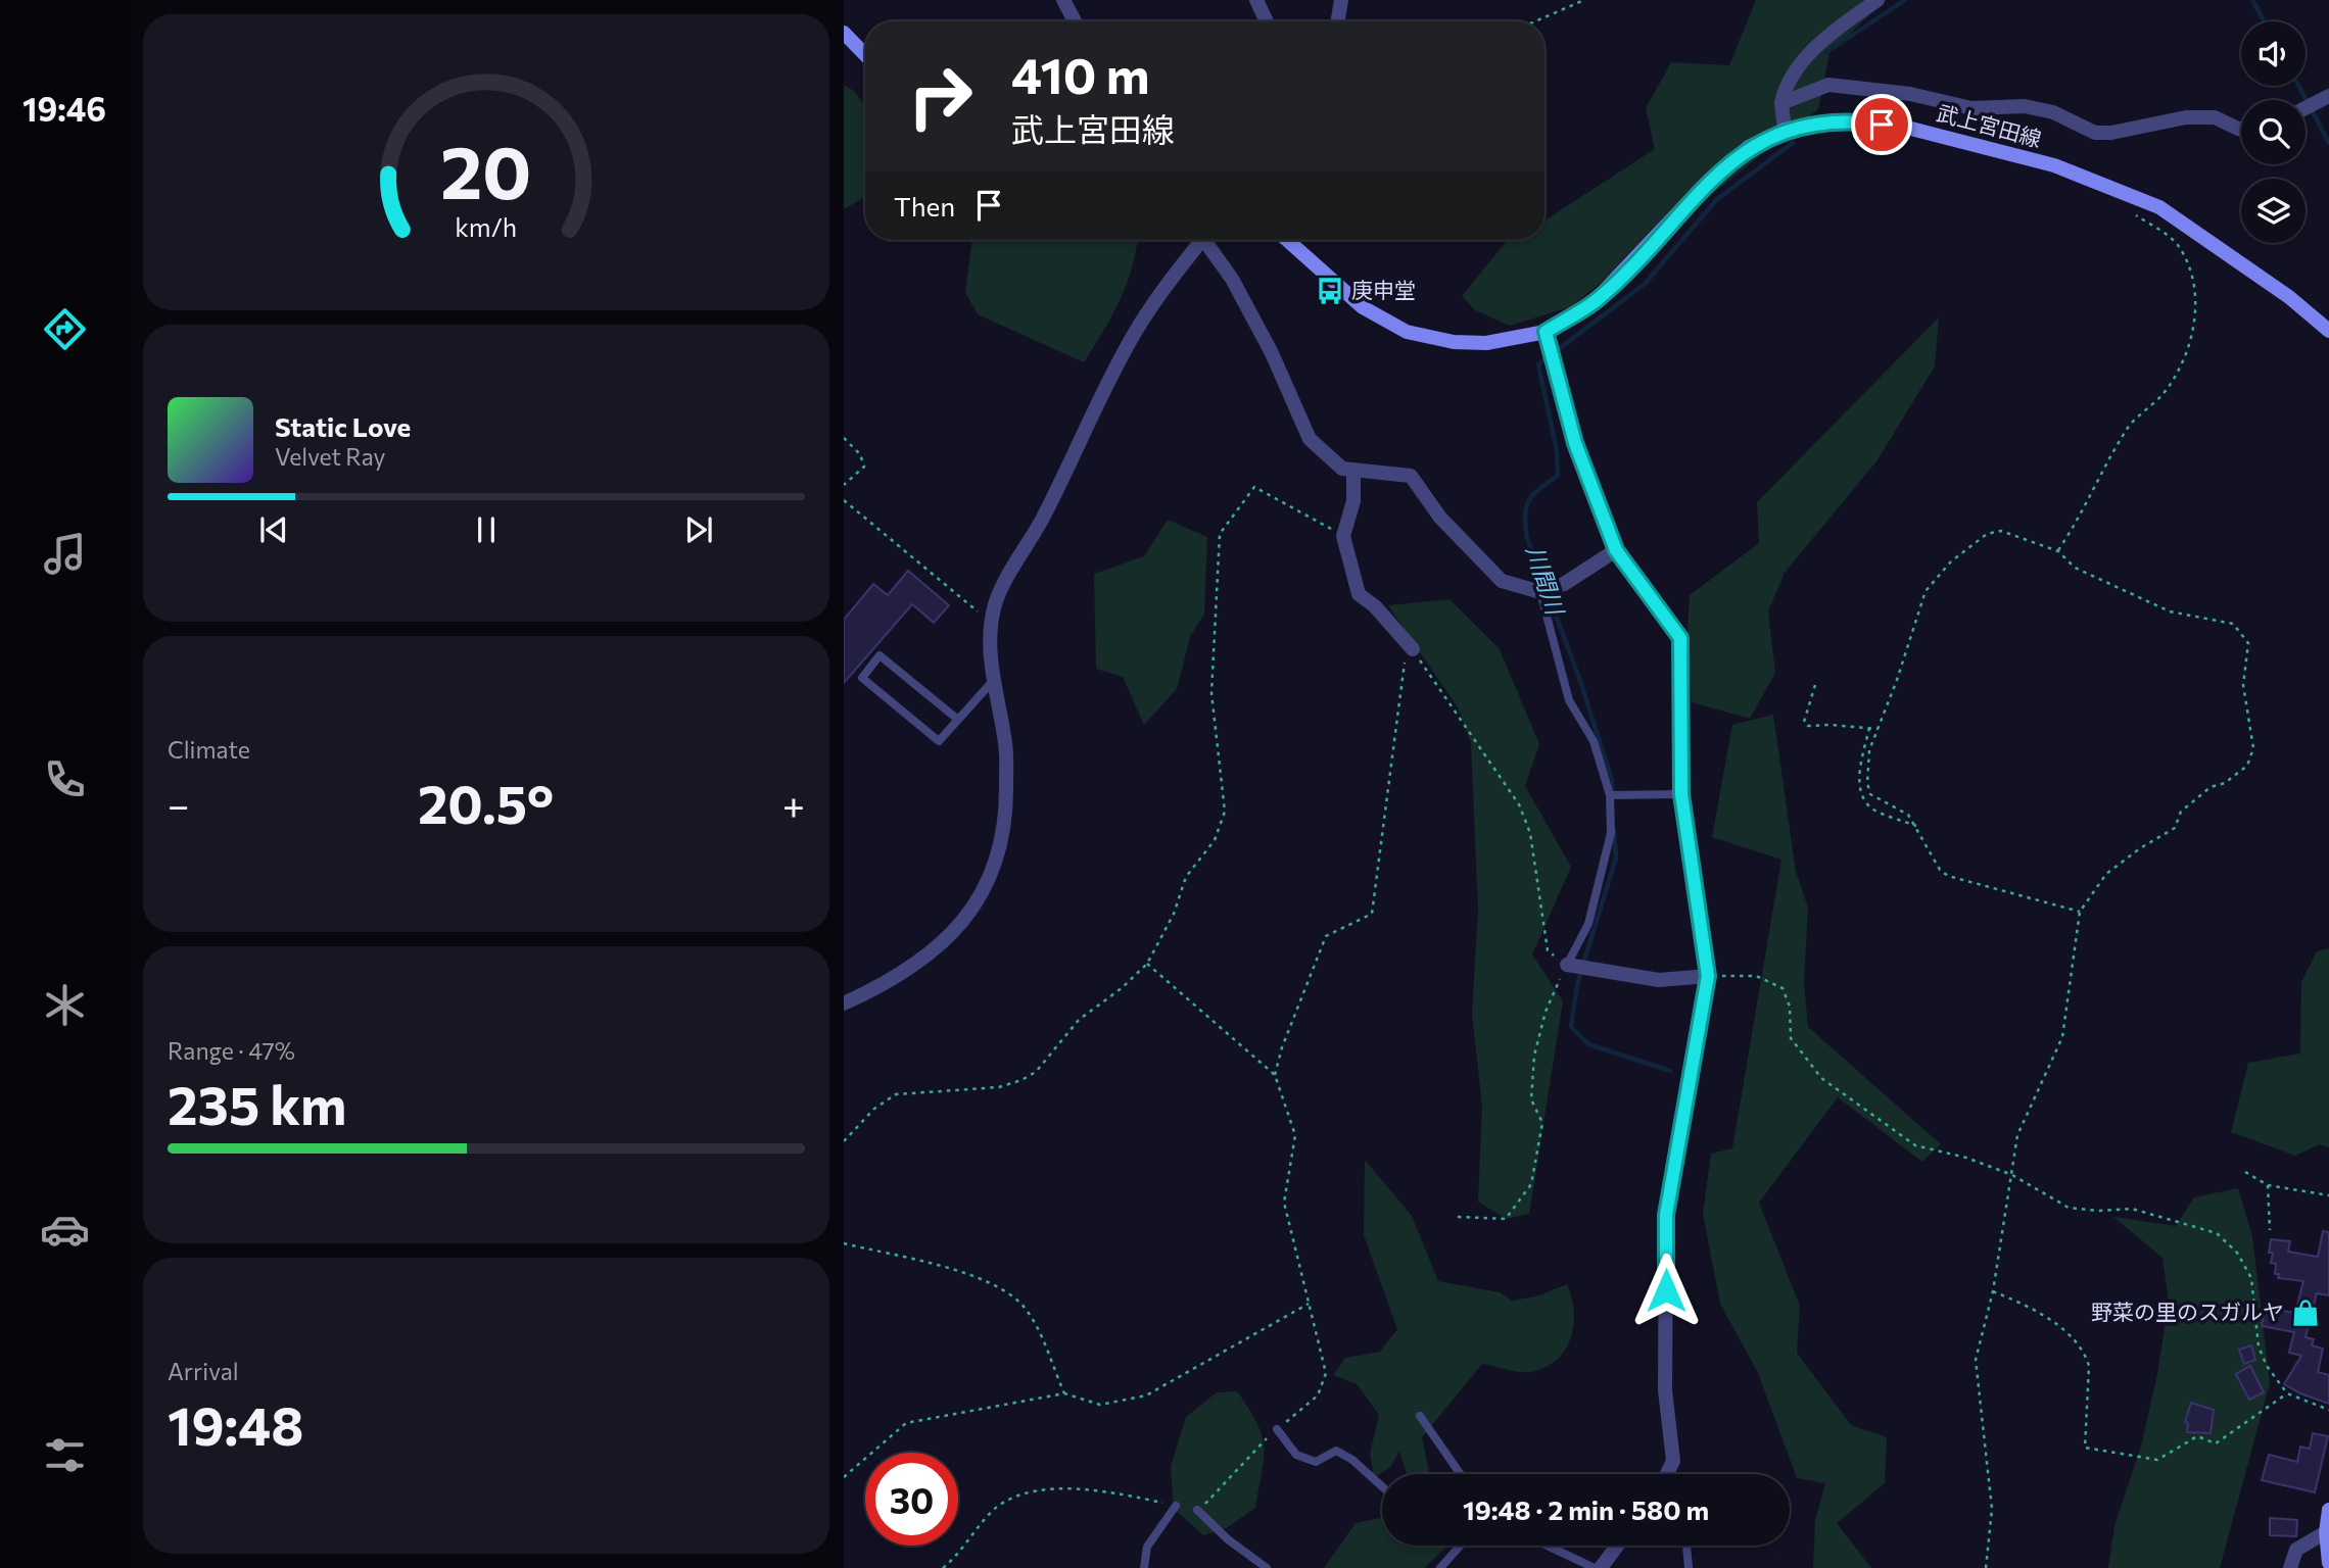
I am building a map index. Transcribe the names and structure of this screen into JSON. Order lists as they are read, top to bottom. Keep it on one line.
{"streets":{"main road":["武上宮田線"]},"water":["川間川"],"places":{"bus stop":["庚申堂"],"shop":["野菜の里のスガルヤ"]},"page":{"tabs":"19:46","turn":["410 m","武上宮田線"],"then":"Then","song":["Static Love","Velvet Ray"],"tile":["Climate",["Range · 47%","235 km"],["Arrival","19:48"]],"heat":["−","20.5°","+"],"limit":"30","trip":"19:48 · 2 min · 580 m","gauge":["20","km/h"]}}
